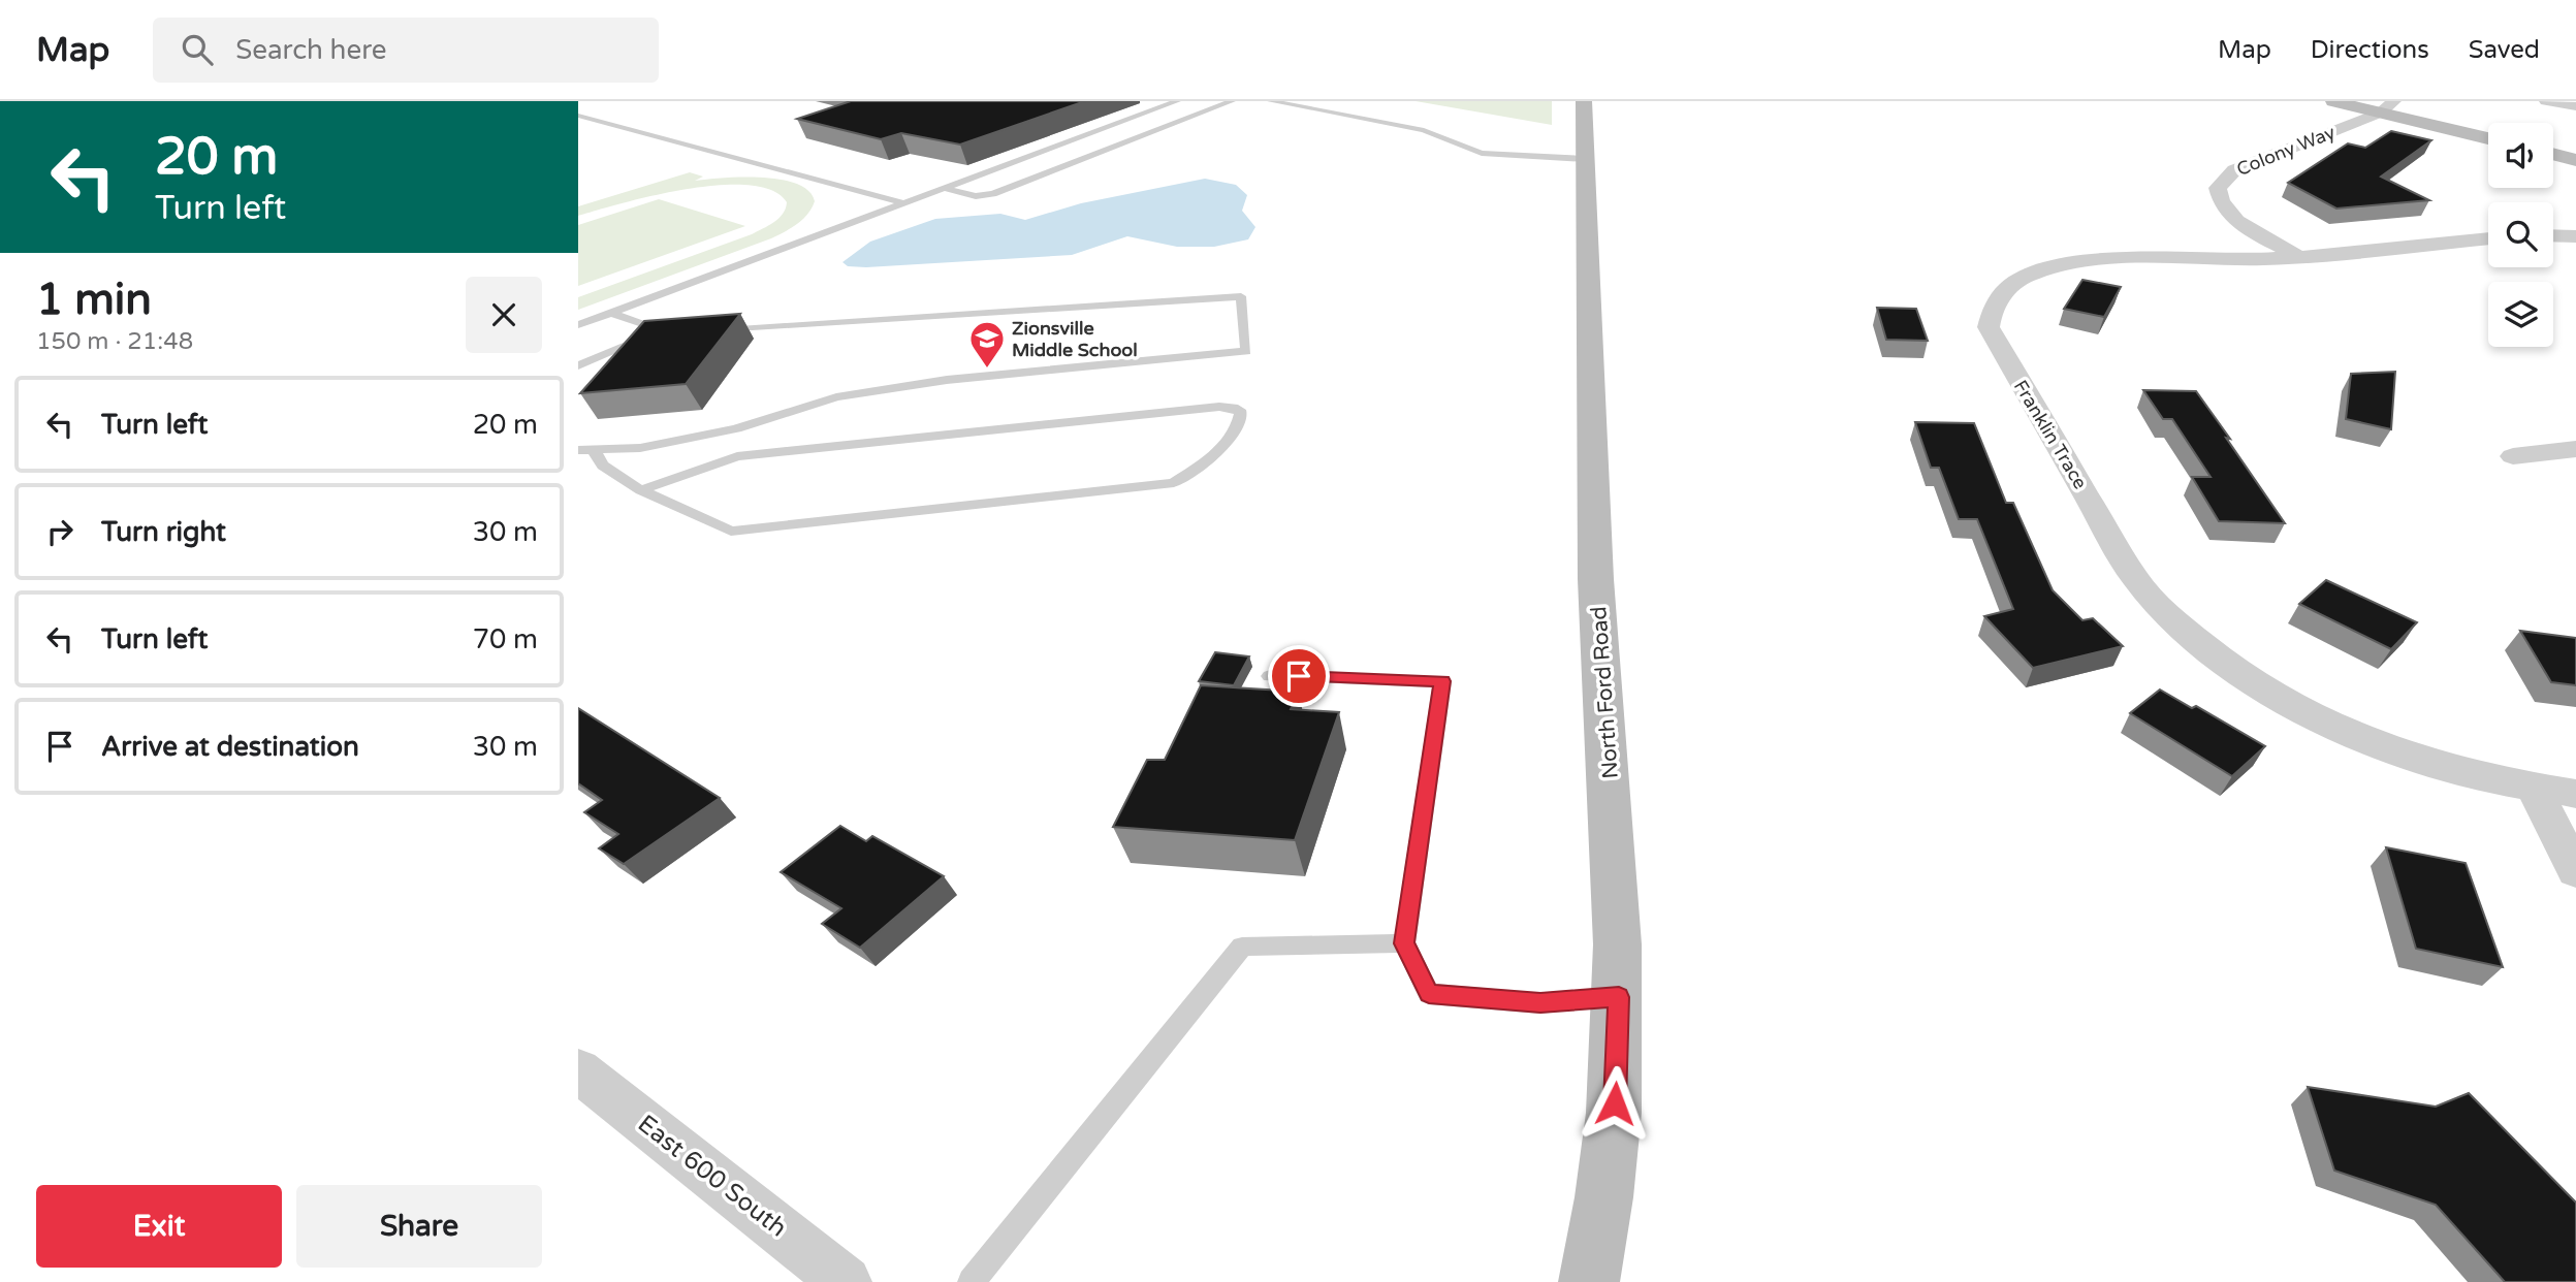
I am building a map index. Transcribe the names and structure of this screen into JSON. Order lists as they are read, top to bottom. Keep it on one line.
{"streets":{"main road":["North Ford Road"],"street":["Colony Way","Franklin Trace","East 600 South"]},"crossings":[["Colony Way","Franklin Trace"]],"places":{"school or university":["Zionsville Middle School"]},"page":{"header":"Map","search":"Search here","nav":["Map","Directions","Saved"],"turn":["20 m","Turn left"],"heading":["1 min","150 m · 21:48"],"list":[{"name":"Turn left","value":"20 m"},{"name":"Turn right","value":"30 m"},{"name":"Turn left","value":"70 m"},{"name":"Arrive at destination","value":"30 m"}],"buttons":["Exit","Share"]}}
